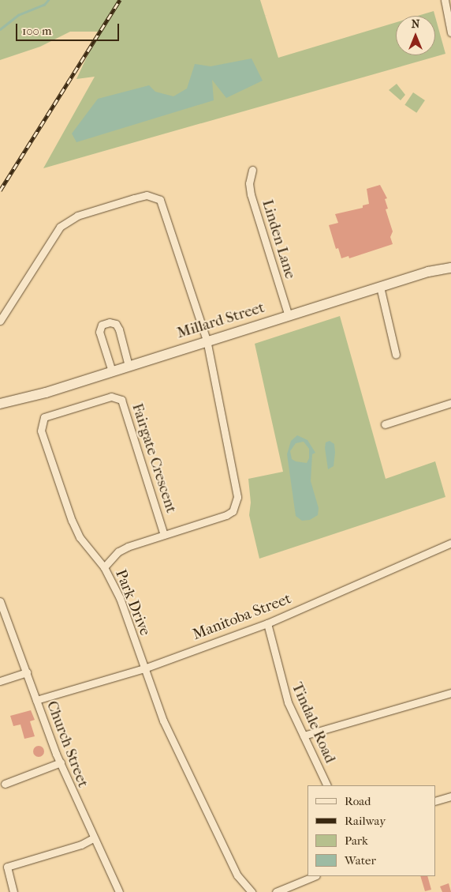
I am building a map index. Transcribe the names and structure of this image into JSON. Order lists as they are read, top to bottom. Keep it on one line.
{"streets":{"street":["Linden Lane","Millard Street","Fairgate Crescent","Park Drive","Manitoba Street","Tindale Road","Church Street"]},"crossings":[["Linden Lane","Millard Street"],["Millard Street","Park Drive"],["Fairgate Crescent","Park Drive"],["Park Drive","Manitoba Street"],["Manitoba Street","Tindale Road"],["Manitoba Street","Church Street"]],"legend":["Road","Railway","Park","Water"],"scale_bar":"100 m","north":"top"}
